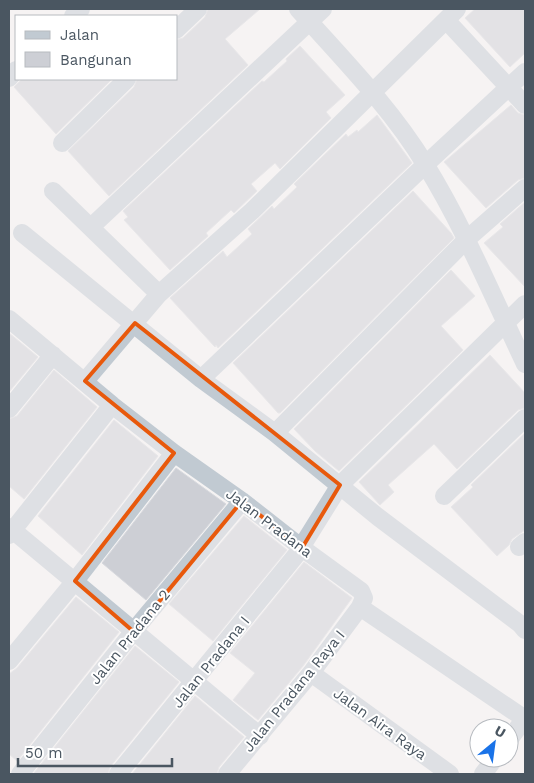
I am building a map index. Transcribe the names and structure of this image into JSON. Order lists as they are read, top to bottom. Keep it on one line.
{"streets":{"street":["Jalan Pradana","Jalan Pradana 2","Jalan Pradana I","Jalan Pradana Raya I","Jalan Aira Raya"]},"crossings":[["Jalan Pradana","Jalan Pradana 2"],["Jalan Pradana","Jalan Pradana I"],["Jalan Pradana","Jalan Pradana Raya I"],["Jalan Pradana Raya I","Jalan Aira Raya"]],"legend":["Jalan","Bangunan"],"scale_bar":"50 m","north":"top right"}
